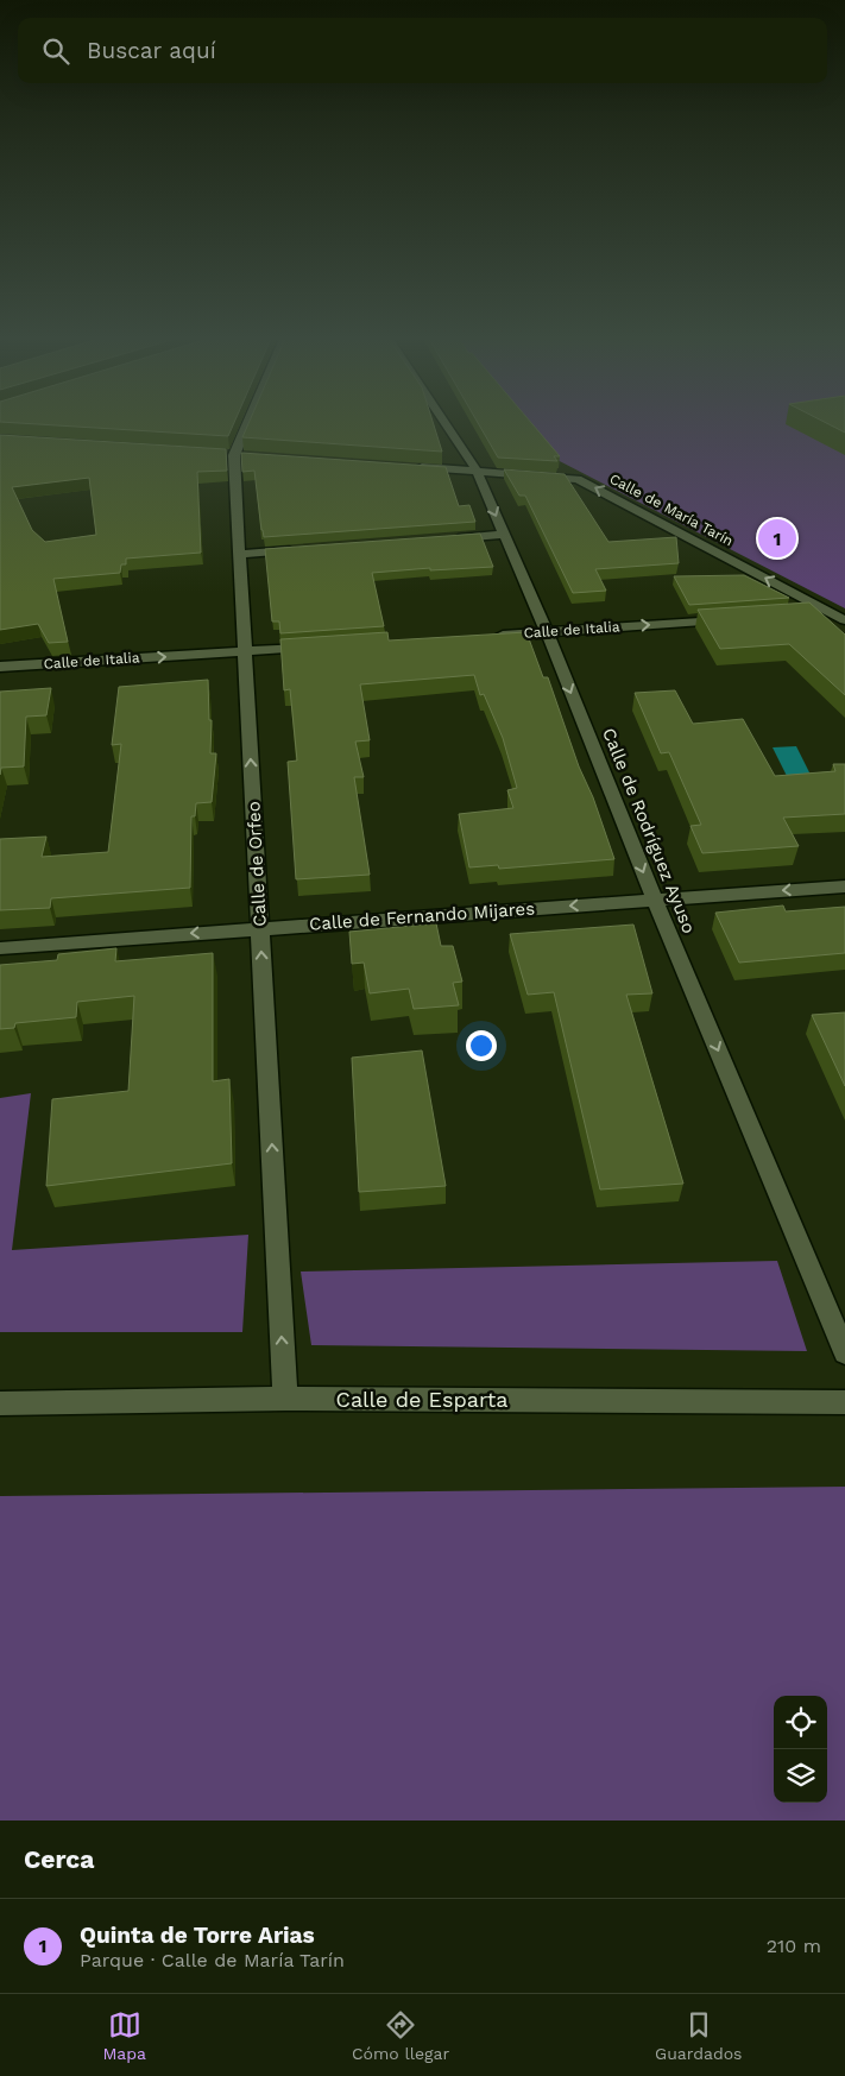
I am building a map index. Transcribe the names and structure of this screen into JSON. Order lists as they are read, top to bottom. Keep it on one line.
{"streets":{"street":["Calle de María Tarín","Calle de Italia","Calle de Rodríguez Ayuso","Calle de Orfeo","Calle de Fernando Mijares","Calle de Esparta"]},"crossings":[["Calle de María Tarín","Calle de Rodríguez Ayuso"],["Calle de Italia","Calle de Rodríguez Ayuso"],["Calle de Italia","Calle de Orfeo"],["Calle de Rodríguez Ayuso","Calle de Fernando Mijares"],["Calle de Orfeo","Calle de Fernando Mijares"],["Calle de Orfeo","Calle de Esparta"]],"one_way":["Calle de María Tarín","Calle de Italia","Calle de Rodríguez Ayuso","Calle de Orfeo","Calle de Fernando Mijares"],"page":{"search":"Buscar aquí","pins":"1","heading":"Cerca","list":[{"mark":"1","name":"Quinta de Torre Arias","note":"Parque · Calle de María Tarín","value":"210 m"}],"nav":["Mapa","Cómo llegar","Guardados"]}}
